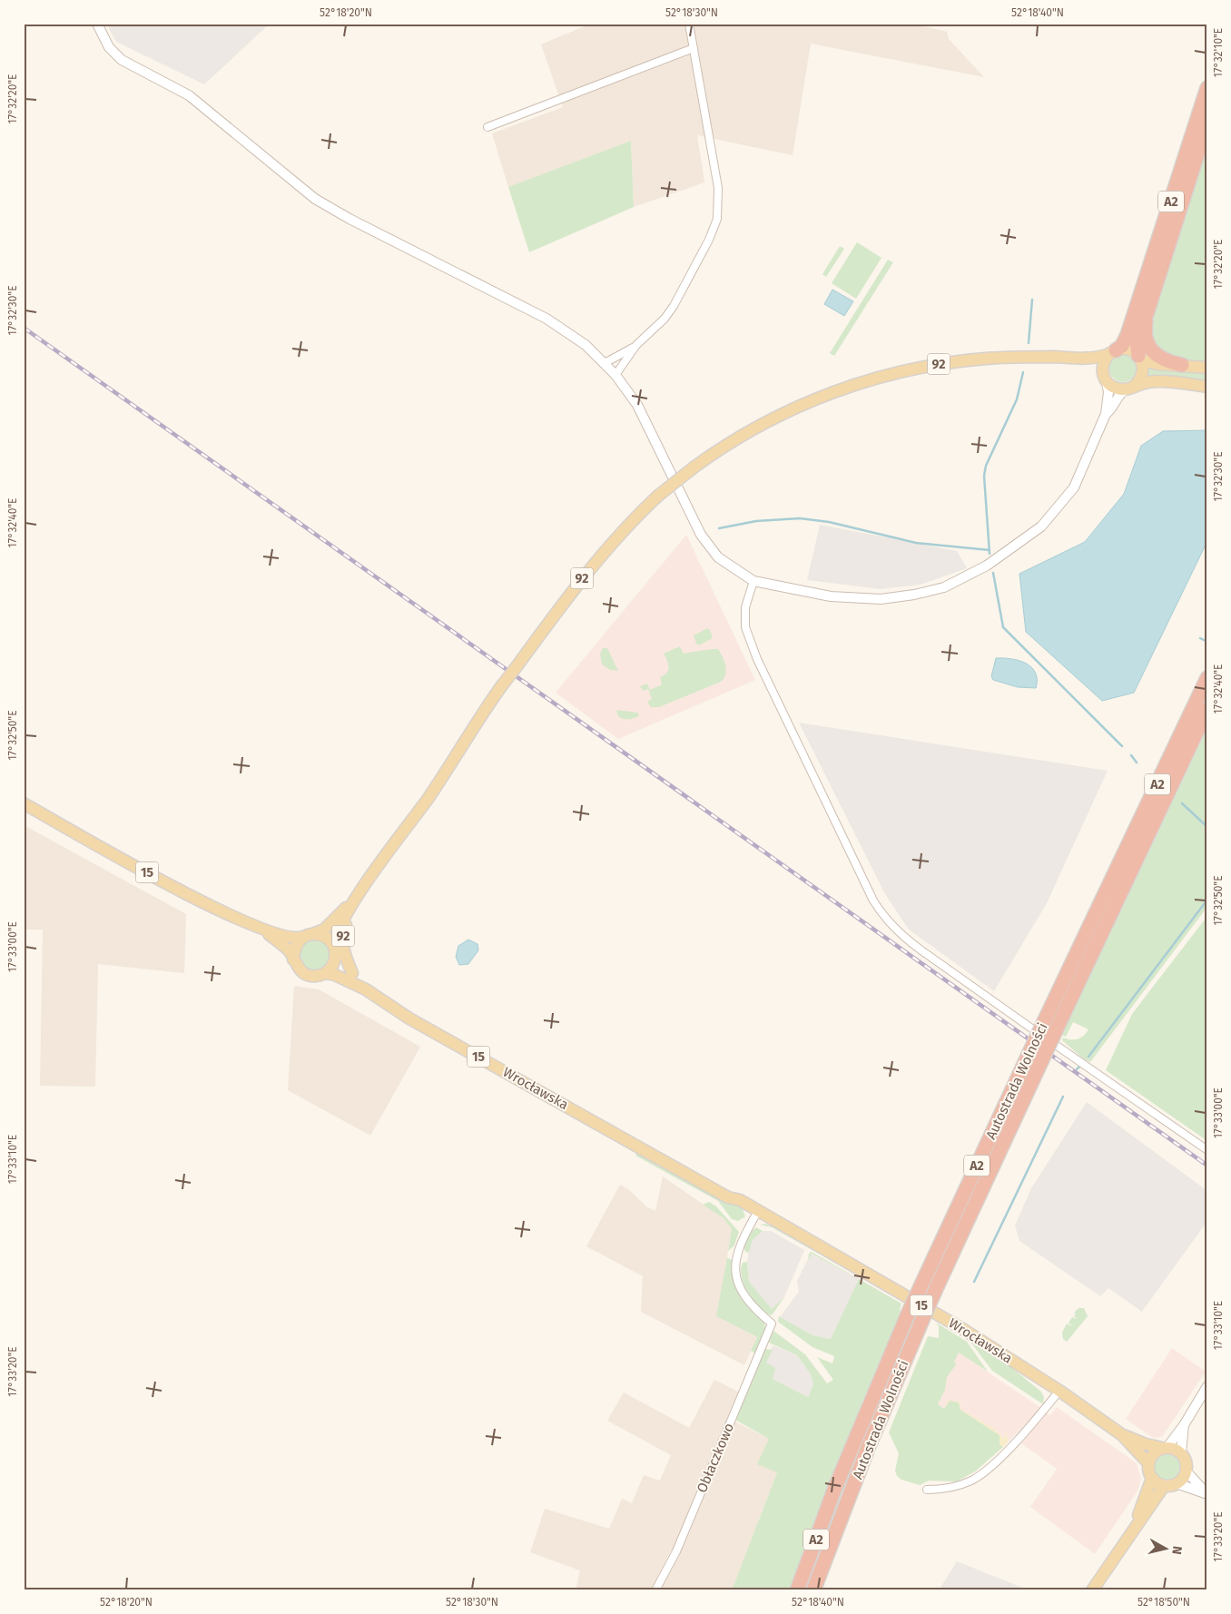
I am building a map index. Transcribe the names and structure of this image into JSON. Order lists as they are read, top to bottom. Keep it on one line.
{"streets":{"highway":["A2","Autostrada Wolności"],"main road":["92","15","Wrocławska"],"street":["Obłaczkowo"]},"crossings":[["A2","92"],["92","15"],["92","Wrocławska"],["15","Wrocławska"],["Wrocławska","Obłaczkowo"]],"north":"right","coordinates":["52°18'20\"N","52°18'30\"N","52°18'40\"N","17°32'10\"E","17°32'20\"E","17°32'30\"E","17°32'40\"E","17°32'50\"E","17°33'00\"E","17°33'10\"E","17°33'20\"E","52°18'50\"N"]}
